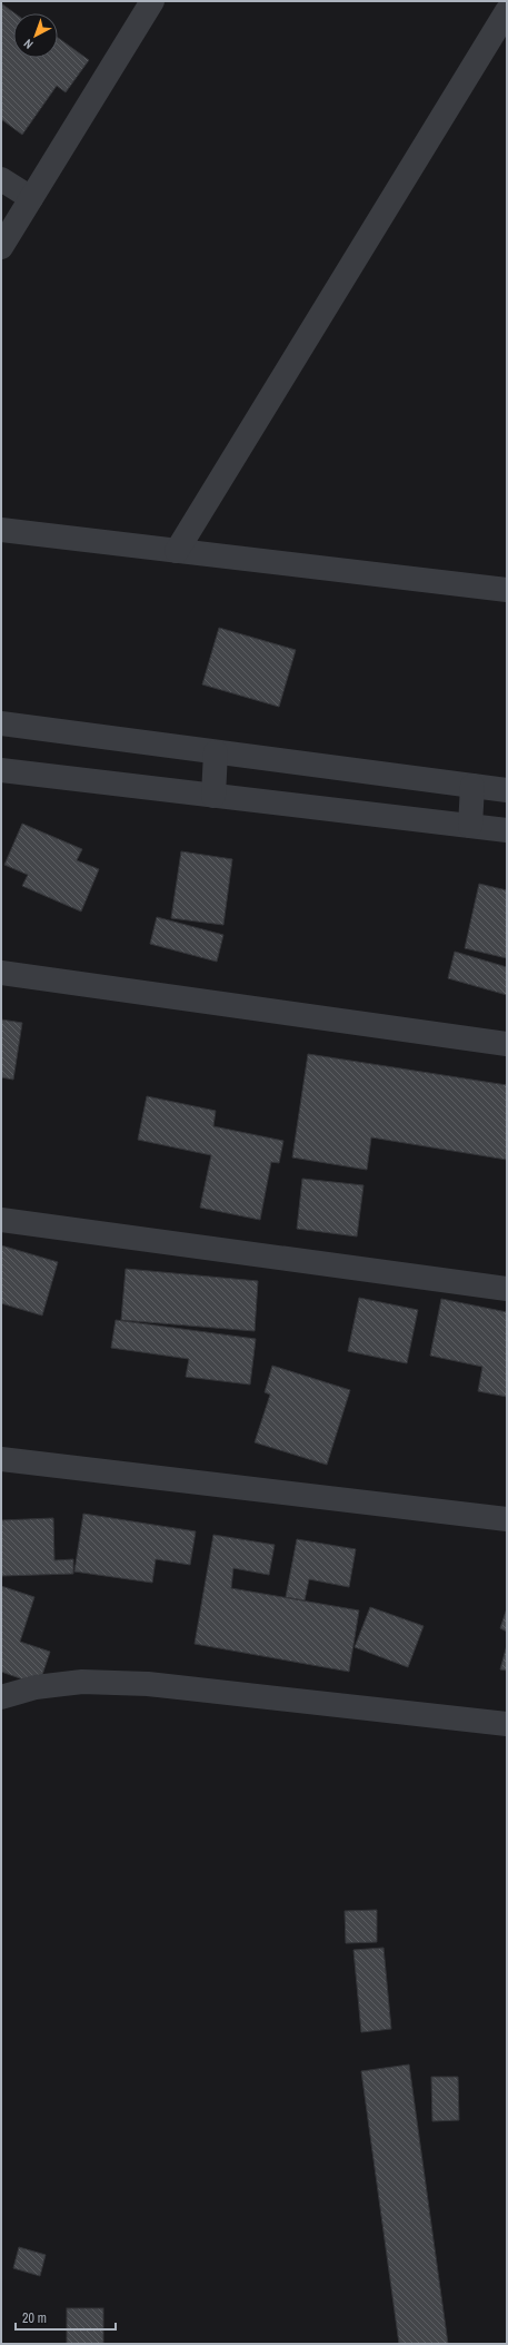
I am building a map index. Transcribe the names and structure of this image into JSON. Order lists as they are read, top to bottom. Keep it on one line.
{"scale_bar":"20 m","north":"bottom left"}
